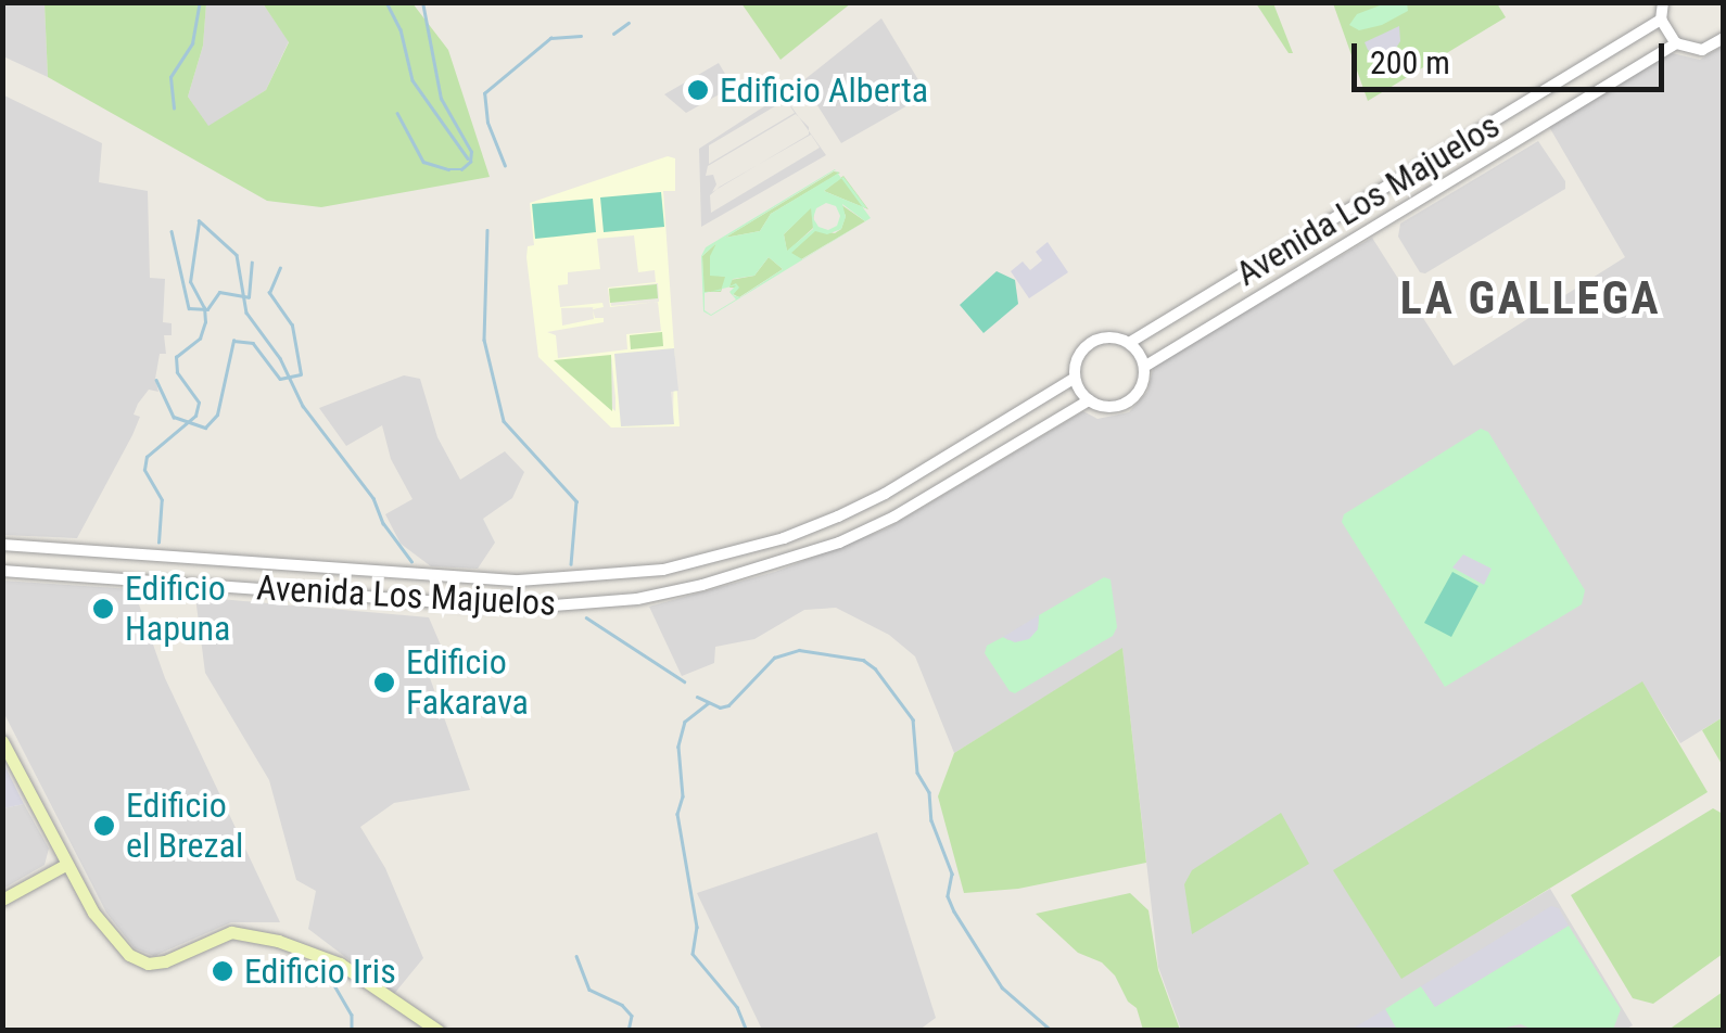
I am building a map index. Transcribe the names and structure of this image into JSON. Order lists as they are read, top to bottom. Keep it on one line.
{"streets":{"street":["Avenida Los Majuelos"]},"districts":["LA GALLEGA"],"places":["Edificio Alberta","Edificio Hapuna","Edificio Fakarava","Edificio el Brezal","Edificio Iris"],"scale_bar":"200 m"}
